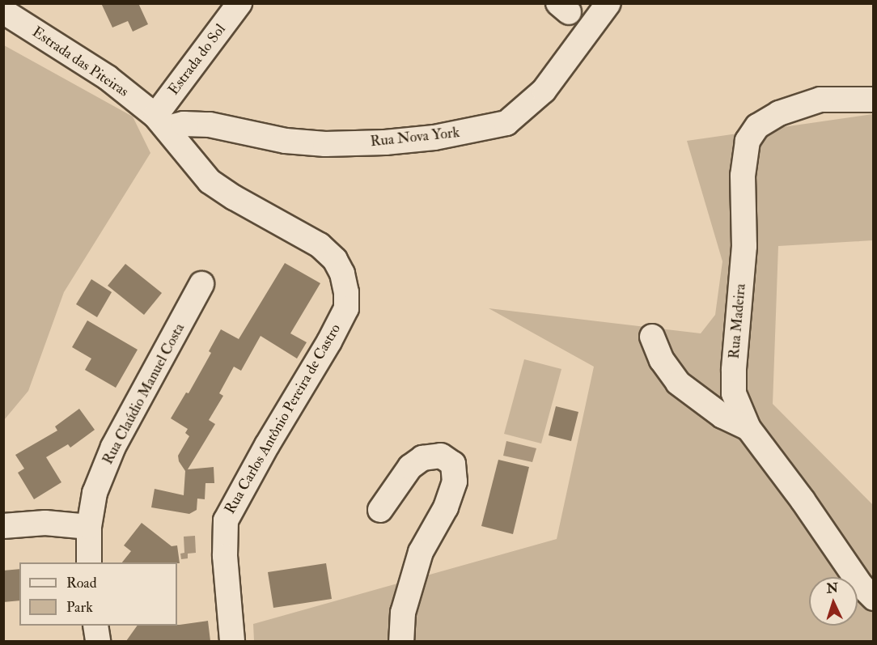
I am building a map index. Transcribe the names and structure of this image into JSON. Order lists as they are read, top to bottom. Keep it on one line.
{"streets":{"street":["Estrada do Sol","Estrada das Piteiras","Rua Nova York","Rua Madeira","Rua Claúdio Manuel Costa","Rua Carlos Antônio Pereira de Castro"]},"crossings":[["Estrada do Sol","Estrada das Piteiras"],["Estrada do Sol","Rua Nova York"],["Estrada do Sol","Rua Carlos Antônio Pereira de Castro"],["Estrada das Piteiras","Rua Nova York"],["Estrada das Piteiras","Rua Carlos Antônio Pereira de Castro"],["Rua Nova York","Rua Carlos Antônio Pereira de Castro"]],"legend":["Road","Park"],"north":"top"}
